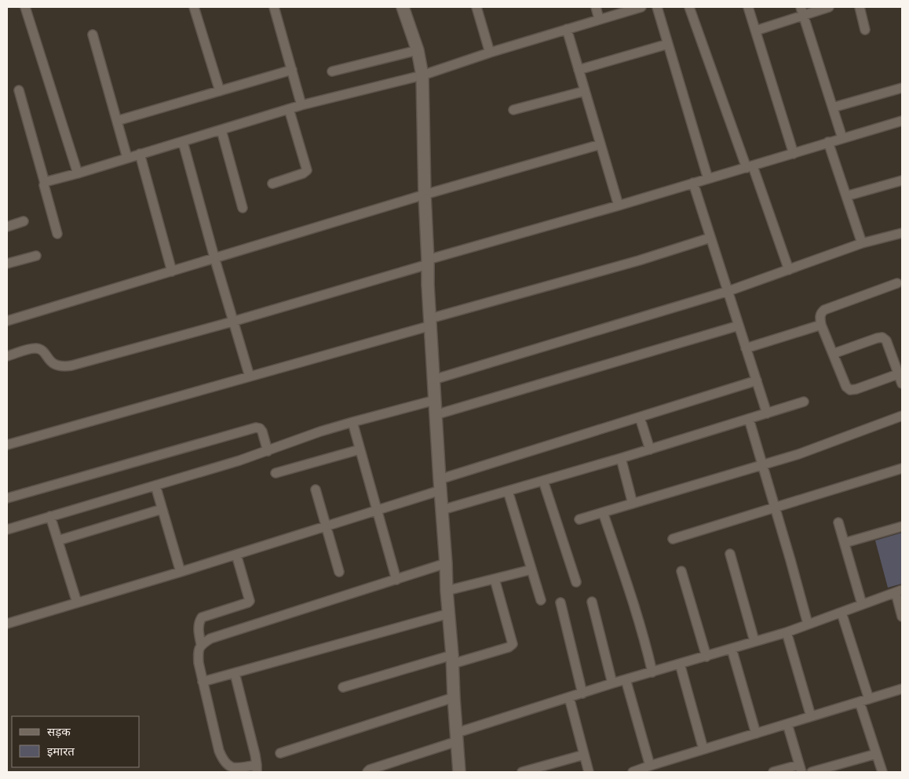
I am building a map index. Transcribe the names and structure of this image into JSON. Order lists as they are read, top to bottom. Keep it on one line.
{"legend":["सड़क","इमारत"]}
